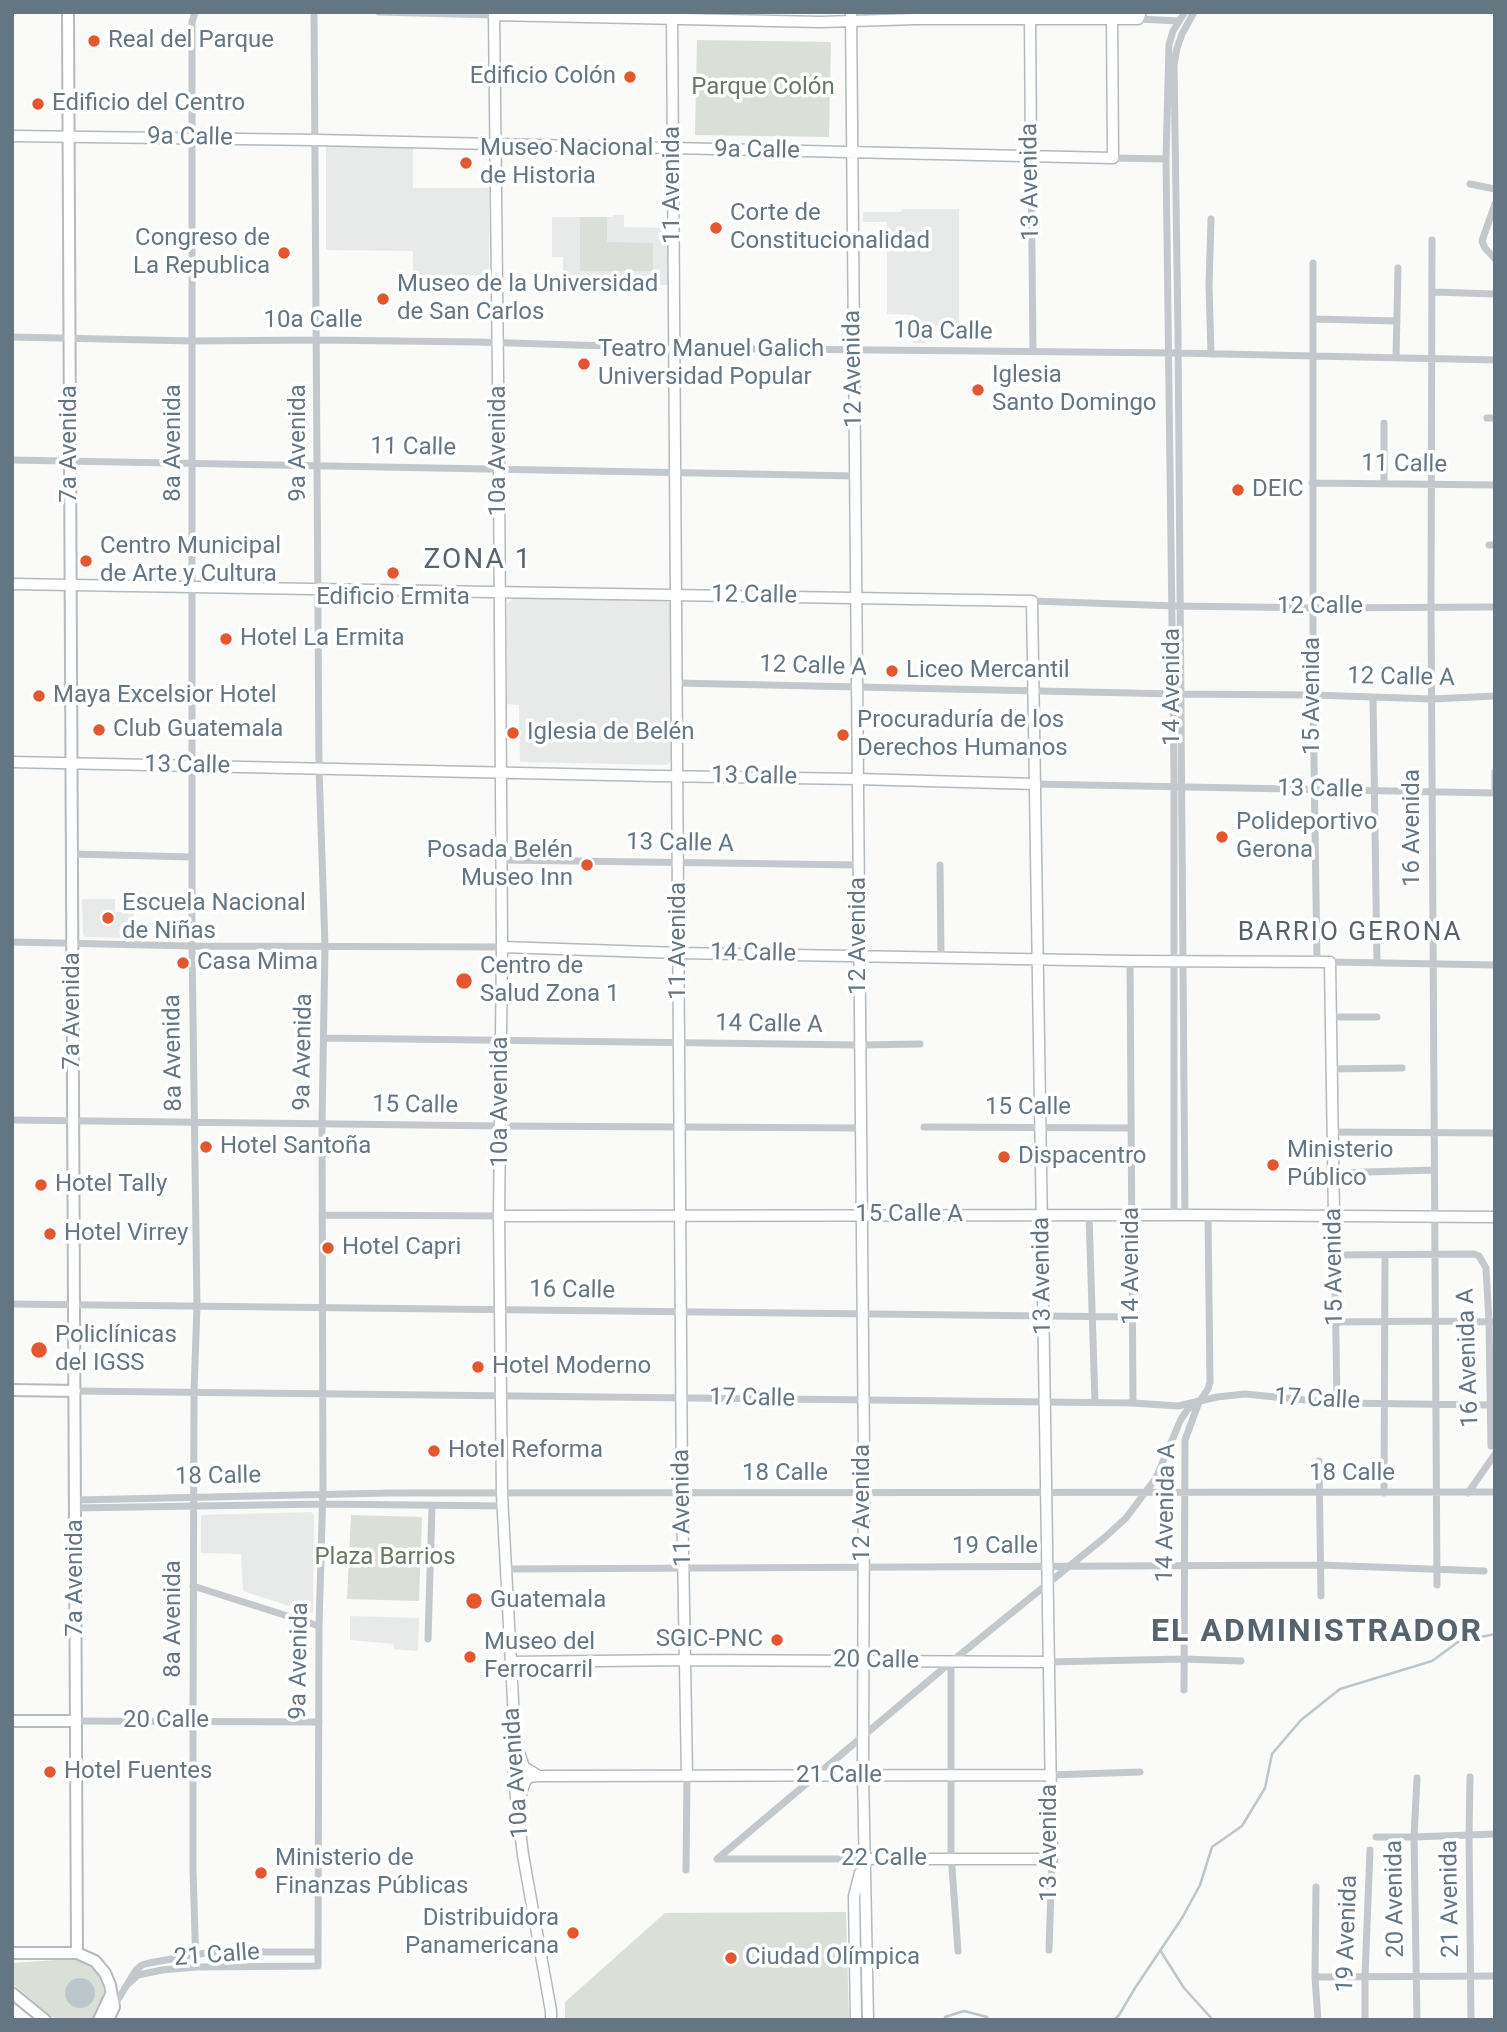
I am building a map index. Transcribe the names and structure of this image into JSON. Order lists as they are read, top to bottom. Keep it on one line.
{"streets":{"main road":["7a Avenida","17 Calle","20 Calle"],"street":["9a Calle","13 Avenida","11 Avenida","10a Calle","12 Avenida","8a Avenida","9a Avenida","11 Calle","10a Avenida","12 Calle","12 Calle A","14 Avenida","15 Avenida","13 Calle","16 Avenida","13 Calle A","14 Calle","14 Calle A","15 Calle","15 Calle A","16 Calle","16 Avenida A","18 Calle","14 Avenida A","19 Calle","21 Calle","22 Calle","20 Avenida","21 Avenida","19 Avenida"]},"crossings":[["9a Calle","13 Avenida"],["9a Calle","11 Avenida"],["9a Calle","12 Avenida"],["9a Calle","8a Avenida"],["9a Calle","9a Avenida"],["9a Calle","7a Avenida"],["9a Calle","10a Avenida"],["9a Calle","14 Avenida"],["13 Avenida","10a Calle"],["13 Avenida","12 Calle"],["13 Avenida","12 Calle A"],["13 Avenida","13 Calle"],["13 Avenida","14 Calle"],["13 Avenida","15 Calle"],["13 Avenida","15 Calle A"],["13 Avenida","16 Calle"],["13 Avenida","17 Calle"],["13 Avenida","18 Calle"],["13 Avenida","19 Calle"],["13 Avenida","20 Calle"],["13 Avenida","21 Calle"],["13 Avenida","22 Calle"],["11 Avenida","10a Calle"],["11 Avenida","11 Calle"],["11 Avenida","12 Calle"],["11 Avenida","12 Calle A"],["11 Avenida","13 Calle"],["11 Avenida","13 Calle A"],["11 Avenida","14 Calle"],["11 Avenida","14 Calle A"],["11 Avenida","15 Calle"],["11 Avenida","15 Calle A"],["11 Avenida","16 Calle"],["11 Avenida","17 Calle"],["11 Avenida","18 Calle"],["11 Avenida","19 Calle"],["11 Avenida","20 Calle"],["11 Avenida","21 Calle"],["10a Calle","12 Avenida"],["10a Calle","8a Avenida"],["10a Calle","9a Avenida"],["10a Calle","7a Avenida"],["10a Calle","10a Avenida"],["10a Calle","14 Avenida"],["10a Calle","15 Avenida"],["10a Calle","16 Avenida"],["12 Avenida","11 Calle"],["12 Avenida","12 Calle"],["12 Avenida","12 Calle A"],["12 Avenida","13 Calle"],["12 Avenida","13 Calle A"],["12 Avenida","14 Calle"],["12 Avenida","14 Calle A"],["12 Avenida","15 Calle"],["12 Avenida","15 Calle A"],["12 Avenida","16 Calle"],["12 Avenida","17 Calle"],["12 Avenida","18 Calle"],["12 Avenida","19 Calle"],["12 Avenida","20 Calle"],["12 Avenida","21 Calle"],["12 Avenida","22 Calle"],["8a Avenida","11 Calle"],["8a Avenida","12 Calle"],["8a Avenida","13 Calle"],["8a Avenida","14 Calle"],["8a Avenida","15 Calle"],["8a Avenida","16 Calle"],["8a Avenida","17 Calle"],["8a Avenida","18 Calle"],["8a Avenida","20 Calle"],["8a Avenida","21 Calle"],["9a Avenida","11 Calle"],["9a Avenida","12 Calle"],["9a Avenida","13 Calle"],["9a Avenida","14 Calle"],["9a Avenida","14 Calle A"],["9a Avenida","15 Calle"],["9a Avenida","15 Calle A"],["9a Avenida","16 Calle"],["9a Avenida","17 Calle"],["9a Avenida","18 Calle"],["9a Avenida","20 Calle"],["9a Avenida","21 Calle"],["7a Avenida","11 Calle"],["7a Avenida","12 Calle"],["7a Avenida","13 Calle"],["7a Avenida","14 Calle"],["7a Avenida","15 Calle"],["7a Avenida","16 Calle"],["7a Avenida","17 Calle"],["7a Avenida","18 Calle"],["7a Avenida","20 Calle"],["11 Calle","10a Avenida"],["11 Calle","15 Avenida"],["11 Calle","16 Avenida"],["10a Avenida","12 Calle"],["10a Avenida","13 Calle"],["10a Avenida","13 Calle A"],["10a Avenida","14 Calle"],["10a Avenida","14 Calle A"],["10a Avenida","15 Calle"],["10a Avenida","15 Calle A"],["10a Avenida","16 Calle"],["10a Avenida","17 Calle"],["10a Avenida","18 Calle"],["10a Avenida","19 Calle"],["10a Avenida","20 Calle"],["10a Avenida","21 Calle"],["12 Calle","14 Avenida"],["12 Calle","15 Avenida"],["12 Calle","16 Avenida"],["12 Calle A","14 Avenida"],["12 Calle A","15 Avenida"],["12 Calle A","16 Avenida"],["14 Avenida","13 Calle"],["14 Avenida","14 Calle"],["14 Avenida","15 Calle"],["14 Avenida","15 Calle A"],["14 Avenida","16 Calle"],["14 Avenida","17 Calle"],["15 Avenida","13 Calle"],["15 Avenida","14 Calle"],["15 Avenida","15 Calle A"],["15 Avenida","17 Calle"],["13 Calle","16 Avenida"],["16 Avenida","14 Calle"],["16 Avenida","15 Calle A"],["16 Avenida","16 Avenida A"],["16 Avenida","17 Calle"],["16 Avenida","18 Calle"],["16 Avenida","19 Calle"],["15 Calle A","14 Avenida A"],["16 Avenida A","17 Calle"],["16 Avenida A","18 Calle"],["17 Calle","14 Avenida A"],["18 Calle","14 Avenida A"],["14 Avenida A","19 Calle"],["14 Avenida A","20 Calle"],["21 Calle","22 Calle"]],"districts":["ZONA 1","BARRIO GERONA","EL ADMINISTRADOR"],"parks":["Parque Colón","Plaza Barrios"],"places":["Real del Parque","Edificio Colón","Edificio del Centro","Museo Nacional de Historia","Corte de Constitucionalidad","Congreso de La Republica","Museo de la Universidad de San Carlos","Teatro Manuel Galich Universidad Popular","Iglesia Santo Domingo","DEIC","Centro Municipal de Arte y Cultura","Edificio Ermita","Hotel La Ermita","Liceo Mercantil","Maya Excelsior Hotel","Club Guatemala","Iglesia de Belén","Procuraduría de los Derechos Humanos","Polideportivo Gerona","Posada Belén Museo Inn","Escuela Nacional de Niñas","Casa Mima","Centro de Salud Zona 1","Hotel Santoña","Dispacentro","Ministerio Público","Hotel Tally","Hotel Virrey","Hotel Capri","Policlínicas del IGSS","Hotel Moderno","Hotel Reforma","Guatemala","SGIC-PNC","Museo del Ferrocarril","Hotel Fuentes","Ministerio de Finanzas Públicas","Distribuidora Panamericana","Ciudad Olímpica"]}
